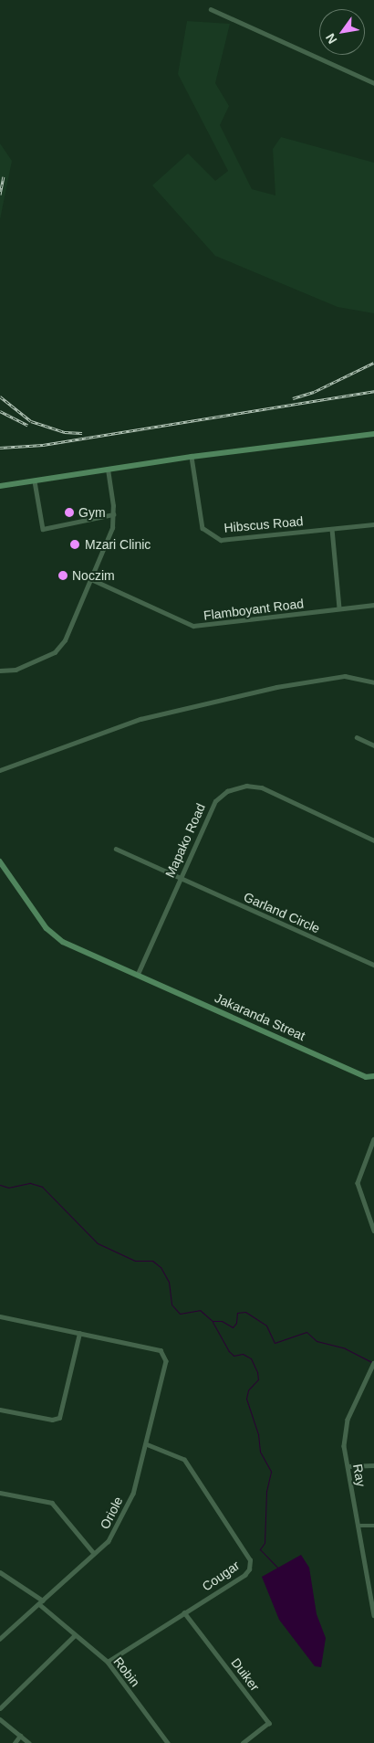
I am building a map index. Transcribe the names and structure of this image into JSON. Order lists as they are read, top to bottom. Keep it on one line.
{"streets":{"street":["Hibscus Road","Flamboyant Road","Mapako Road","Garland Circle","Jakaranda Streat","Ray","Oriole","Cougar","Robin","Duiker"]},"crossings":[["Mapako Road","Garland Circle"],["Mapako Road","Jakaranda Streat"],["Oriole","Cougar"],["Oriole","Robin"],["Cougar","Robin"],["Cougar","Duiker"]],"places":["Gym","Mzari Clinic","Noczim"],"north":"bottom left"}
